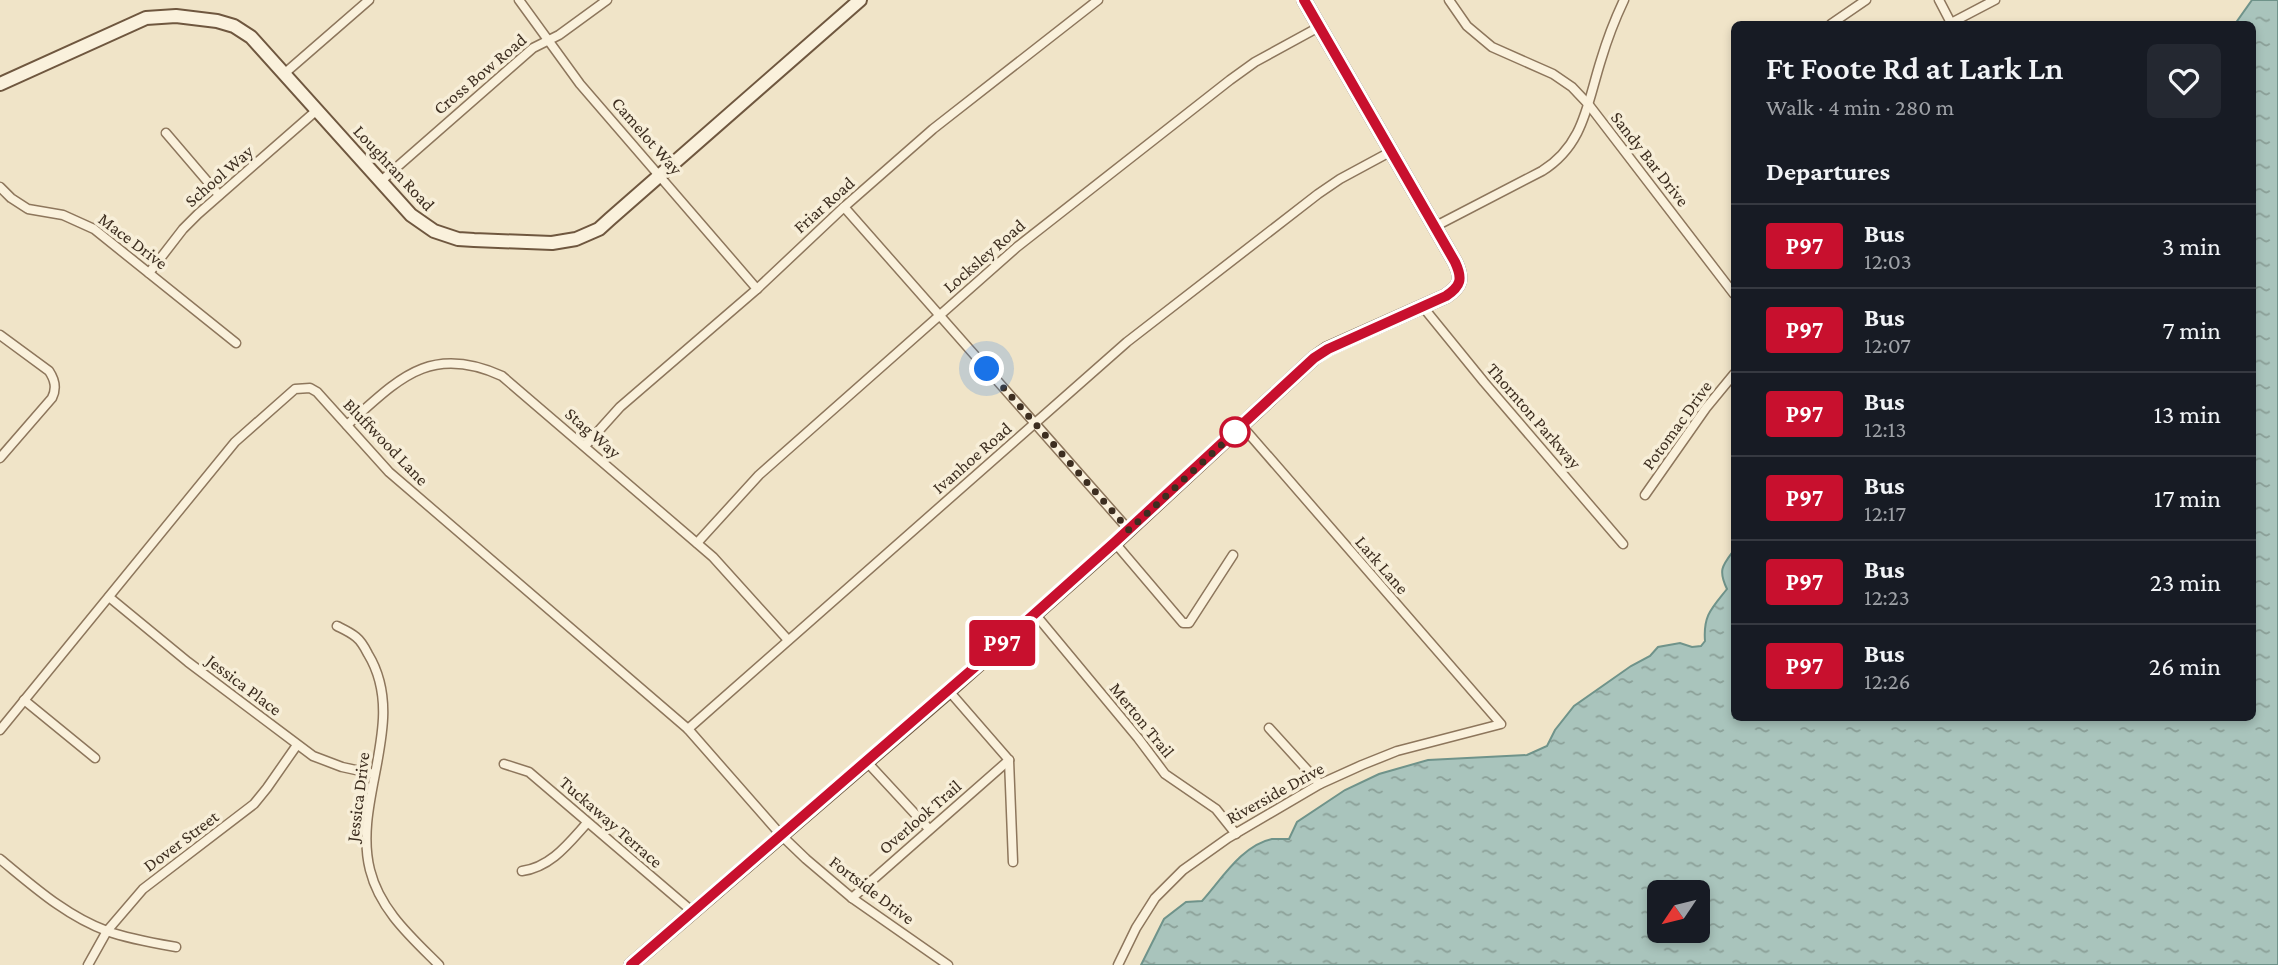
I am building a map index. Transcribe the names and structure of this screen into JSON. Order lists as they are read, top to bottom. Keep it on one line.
{"streets":{"street":["Cross Bow Road","Camelot Way","Sandy Bar Drive","Loughran Road","School Way","Friar Road","Mace Drive","Locksley Road","Thornton Parkway","Potomac Drive","Stag Way","Bluffwood Lane","Ivanhoe Road","Lark Lane","Jessica Place","Merton Trail","Riverside Drive","Jessica Drive","Overlook Trail","Tuckaway Terrace","Dover Street","Fortside Drive"]},"crossings":[["Cross Bow Road","Camelot Way"],["Cross Bow Road","Loughran Road"],["Camelot Way","Loughran Road"],["Camelot Way","Friar Road"],["Loughran Road","School Way"],["School Way","Mace Drive"],["Friar Road","Stag Way"],["Locksley Road","Stag Way"],["Stag Way","Bluffwood Lane"],["Stag Way","Ivanhoe Road"],["Bluffwood Lane","Ivanhoe Road"],["Bluffwood Lane","Jessica Place"],["Bluffwood Lane","Fortside Drive"],["Lark Lane","Riverside Drive"],["Jessica Place","Jessica Drive"],["Jessica Place","Dover Street"],["Merton Trail","Riverside Drive"],["Overlook Trail","Fortside Drive"]],"lines":["bus line P97"],"north":"bottom left","page":{"on_map":"P97","heading":[["Ft Foote Rd at Lark Ln","Walk · 4 min · 280 m"],"Departures"],"list":[{"mark":"P97","name":"Bus","note":"12:03","value":"3 min"},{"mark":"P97","name":"Bus","note":"12:07","value":"7 min"},{"mark":"P97","name":"Bus","note":"12:13","value":"13 min"},{"mark":"P97","name":"Bus","note":"12:17","value":"17 min"},{"mark":"P97","name":"Bus","note":"12:23","value":"23 min"},{"mark":"P97","name":"Bus","note":"12:26","value":"26 min"}]}}
